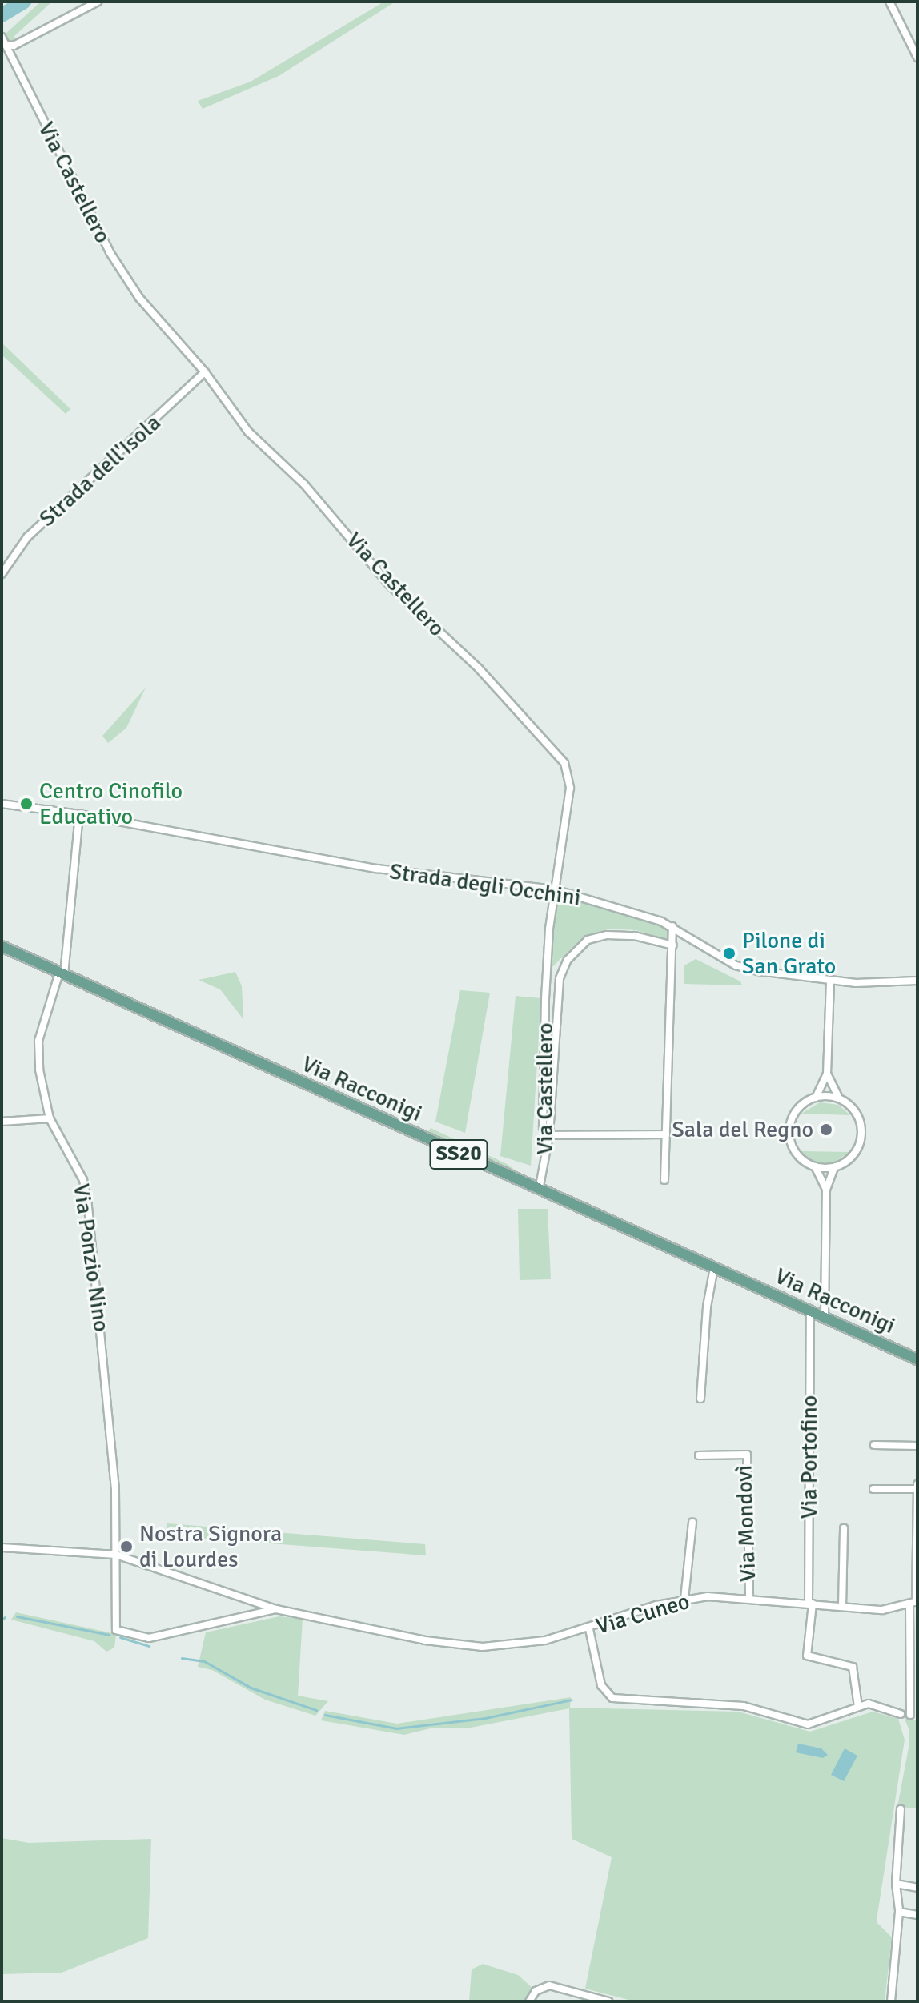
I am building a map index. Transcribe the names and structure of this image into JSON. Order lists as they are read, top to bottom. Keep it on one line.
{"streets":{"main road":["Via Racconigi","SS20"],"street":["Via Castellero","Strada dell'Isola","Strada degli Occhini","Via Ponzio Nino","Via Portofino","Via Mondovì","Via Cuneo"]},"crossings":[["Via Castellero","Strada dell'Isola"],["Via Castellero","Strada degli Occhini"],["Via Castellero","Via Racconigi"],["Strada degli Occhini","Via Ponzio Nino"],["Via Racconigi","Via Ponzio Nino"],["Via Racconigi","Via Portofino"],["Via Ponzio Nino","Via Cuneo"],["Via Portofino","Via Cuneo"],["Via Mondovì","Via Cuneo"]],"places":["Centro Cinofilo Educativo","Pilone di San Grato","Sala del Regno","Nostra Signora di Lourdes"]}
